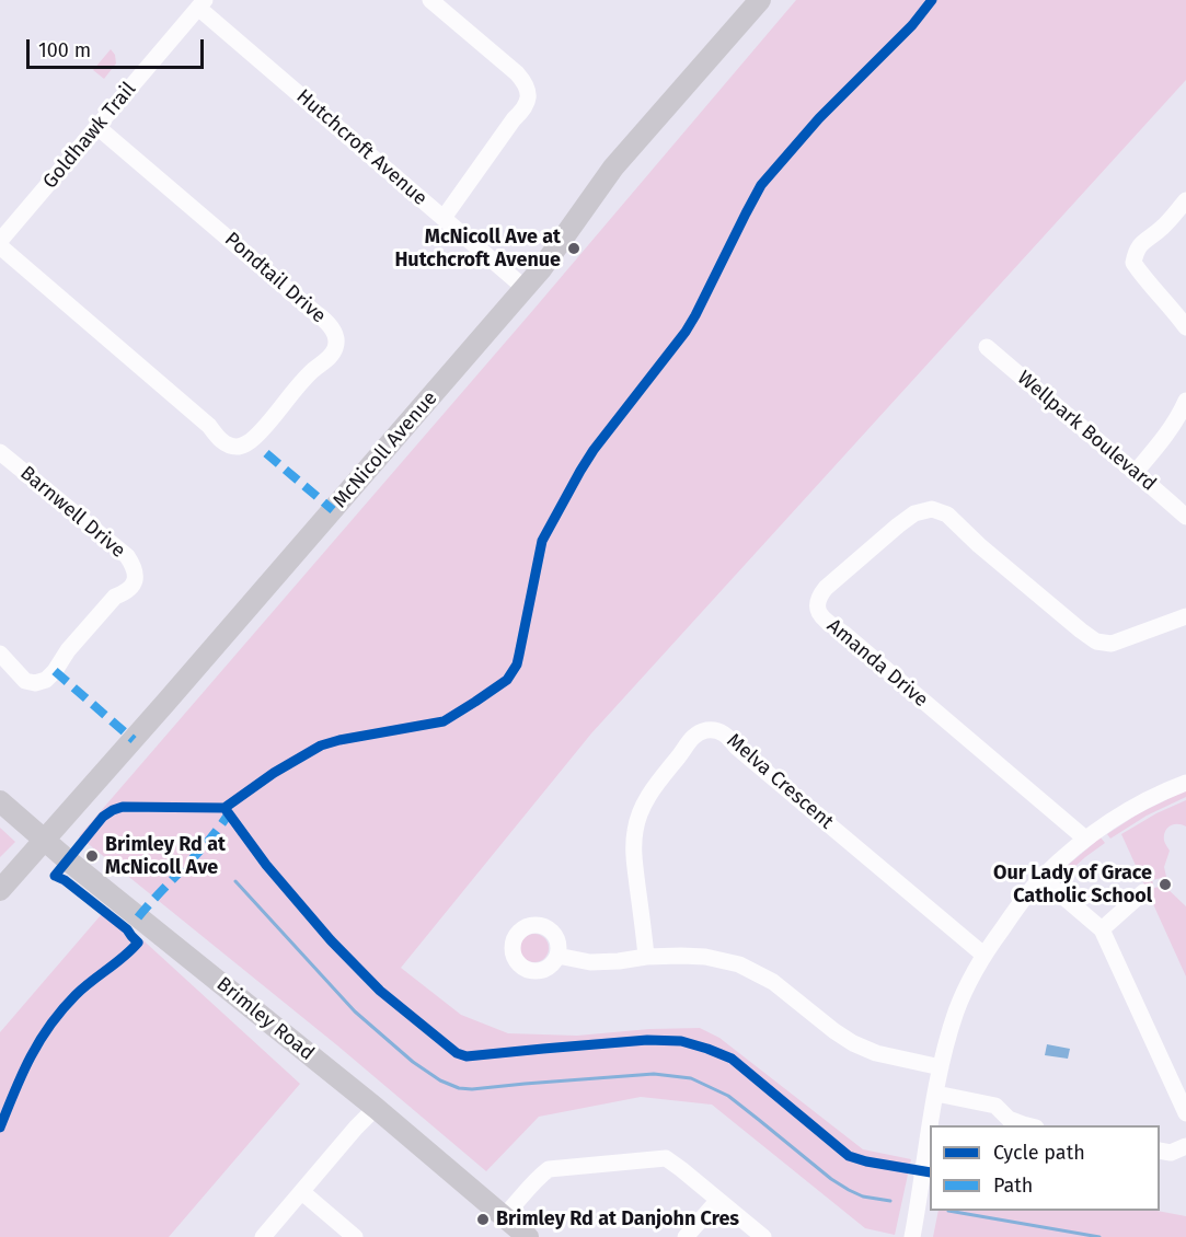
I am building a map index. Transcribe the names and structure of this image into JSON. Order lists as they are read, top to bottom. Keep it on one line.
{"streets":{"main road":["McNicoll Avenue","Brimley Road"],"street":["Goldhawk Trail","Hutchcroft Avenue","Pondtail Drive","Wellpark Boulevard","Barnwell Drive","Amanda Drive","Melva Crescent"]},"crossings":[["Goldhawk Trail","Hutchcroft Avenue"],["Goldhawk Trail","Pondtail Drive"],["Hutchcroft Avenue","McNicoll Avenue"],["McNicoll Avenue","Brimley Road"]],"places":["McNicoll Ave at Hutchcroft Avenue","Brimley Rd at McNicoll Ave","Our Lady of Grace Catholic School","Brimley Rd at Danjohn Cres"],"legend":["Cycle path","Path"],"scale_bar":"100 m"}
